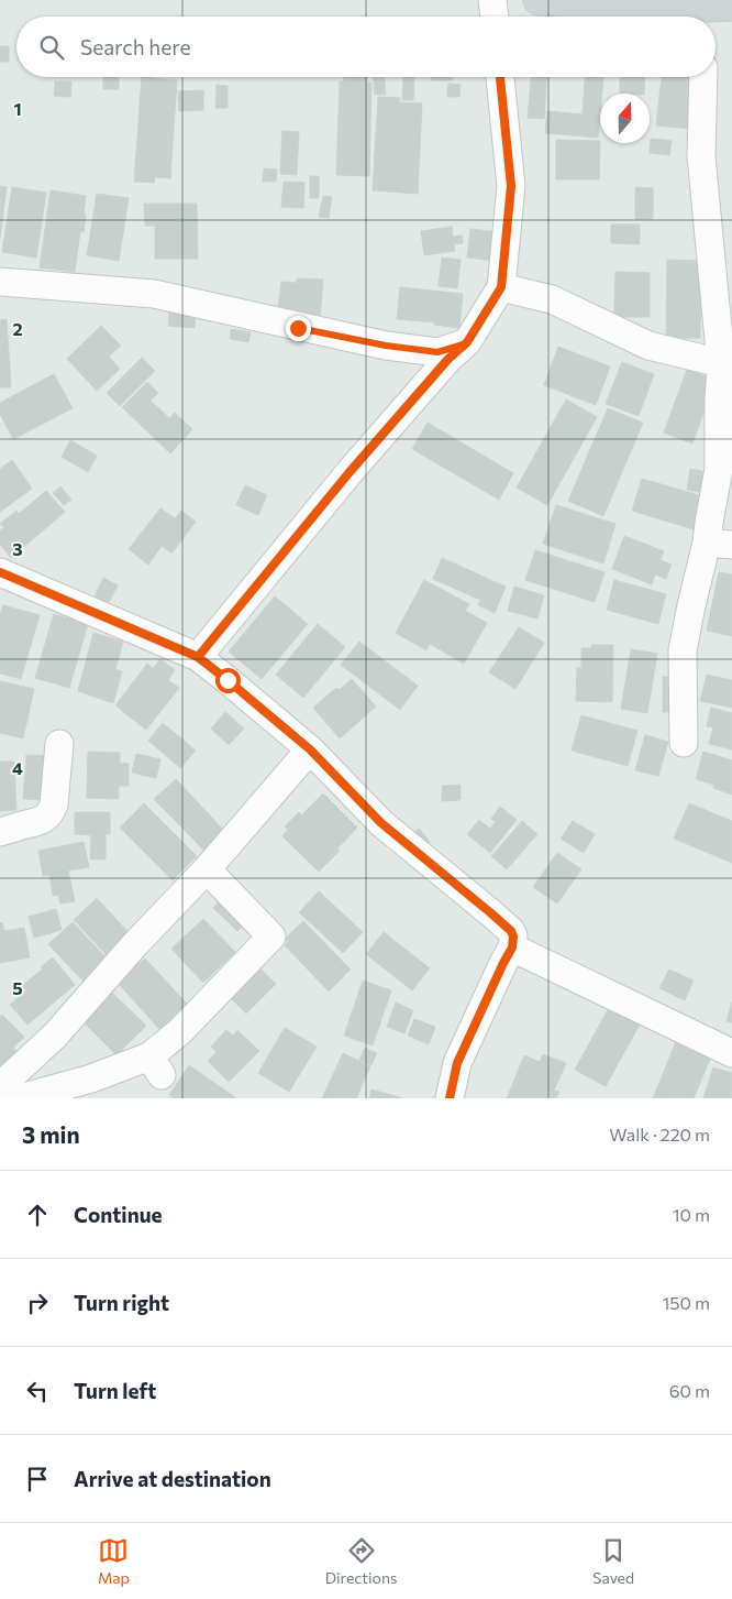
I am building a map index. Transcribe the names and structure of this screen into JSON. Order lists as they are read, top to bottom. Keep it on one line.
{"north":"top","page":{"search":"Search here","heading":["3 min","Walk · 220 m"],"list":[["Continue","10 m"],["Turn right","150 m"],["Turn left","60 m"],"Arrive at destination"],"nav":["Map","Directions","Saved"]},"grid":{"rows":["1","2","3","4","5"]}}
